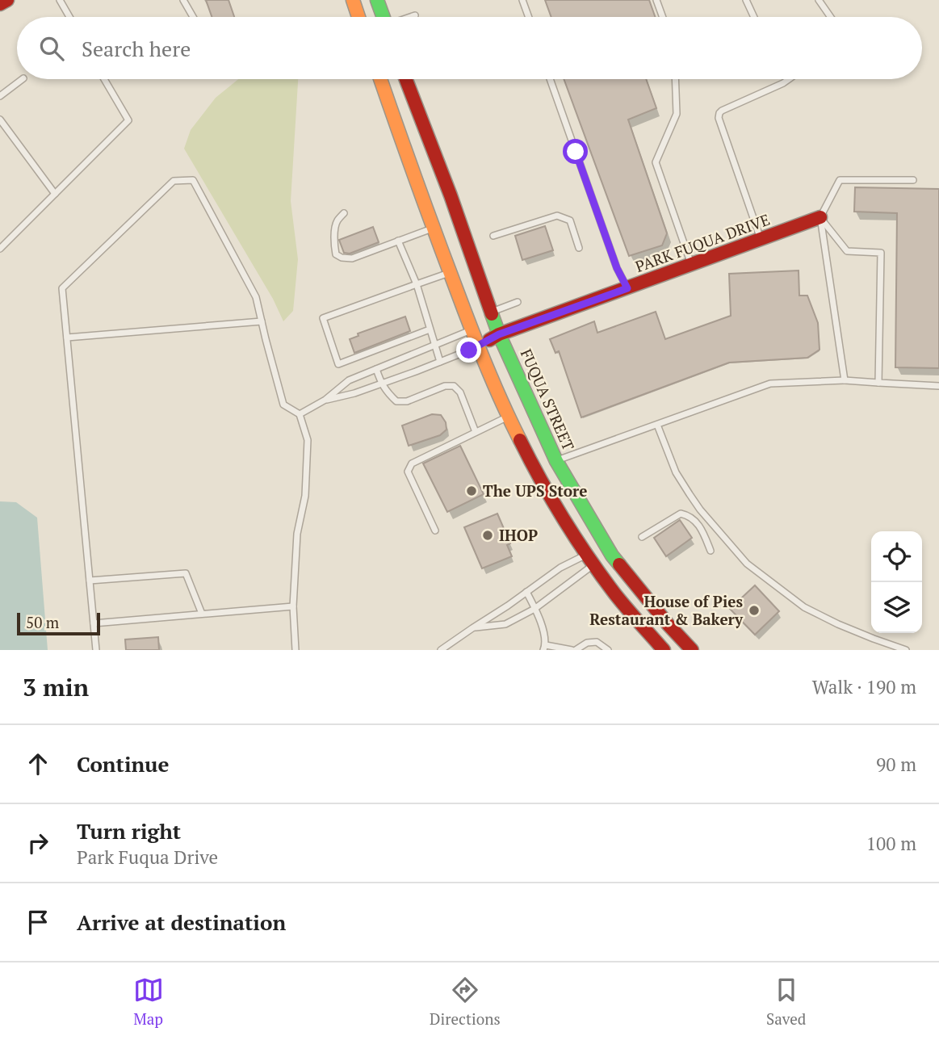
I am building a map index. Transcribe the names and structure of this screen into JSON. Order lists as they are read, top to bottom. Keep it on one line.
{"streets":{"main road":["PARK FUQUA DRIVE","FUQUA STREET"]},"crossings":[["PARK FUQUA DRIVE","FUQUA STREET"]],"places":["The UPS Store","IHOP","House of Pies Restaurant & Bakery"],"scale_bar":"50 m","page":{"search":"Search here","scale":"50 m","heading":["3 min","Walk · 190 m"],"list":[["Continue","90 m"],["Turn right","Park Fuqua Drive","100 m"],"Arrive at destination"],"nav":["Map","Directions","Saved"]}}
